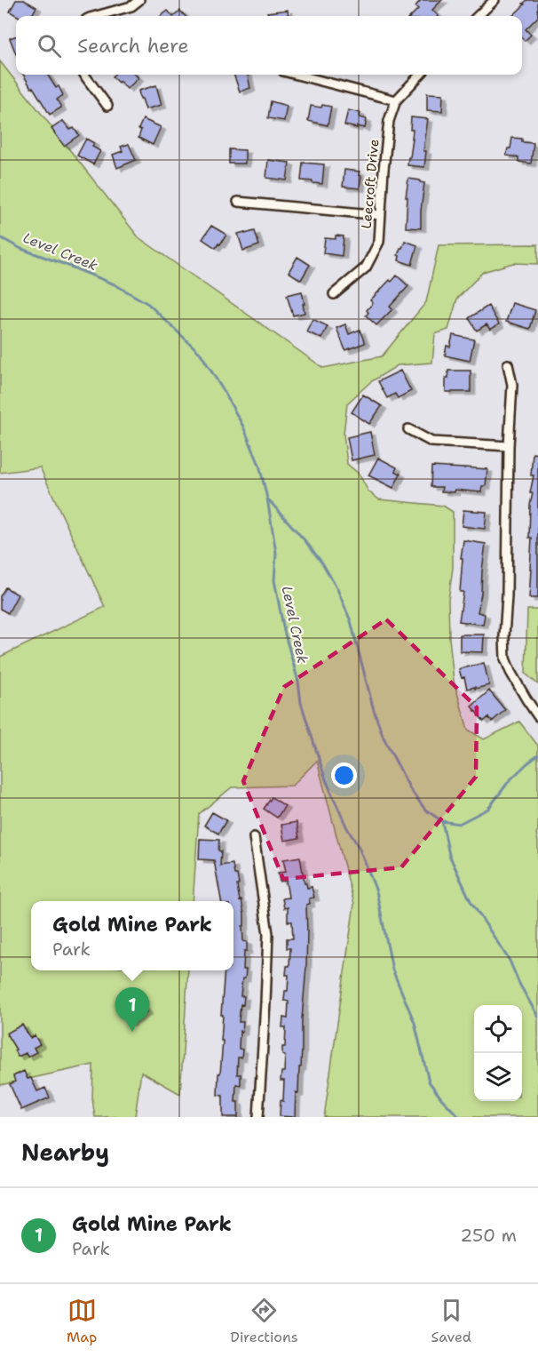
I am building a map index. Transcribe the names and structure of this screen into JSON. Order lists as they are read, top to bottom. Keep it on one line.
{"streets":{"street":["Leecroft Drive"]},"water":["Level Creek"],"page":{"search":"Search here","popup":["Gold Mine Park","Park"],"pins":"1","heading":"Nearby","list":[{"mark":"1","name":"Gold Mine Park","note":"Park","value":"250 m"}],"nav":["Map","Directions","Saved"]}}
